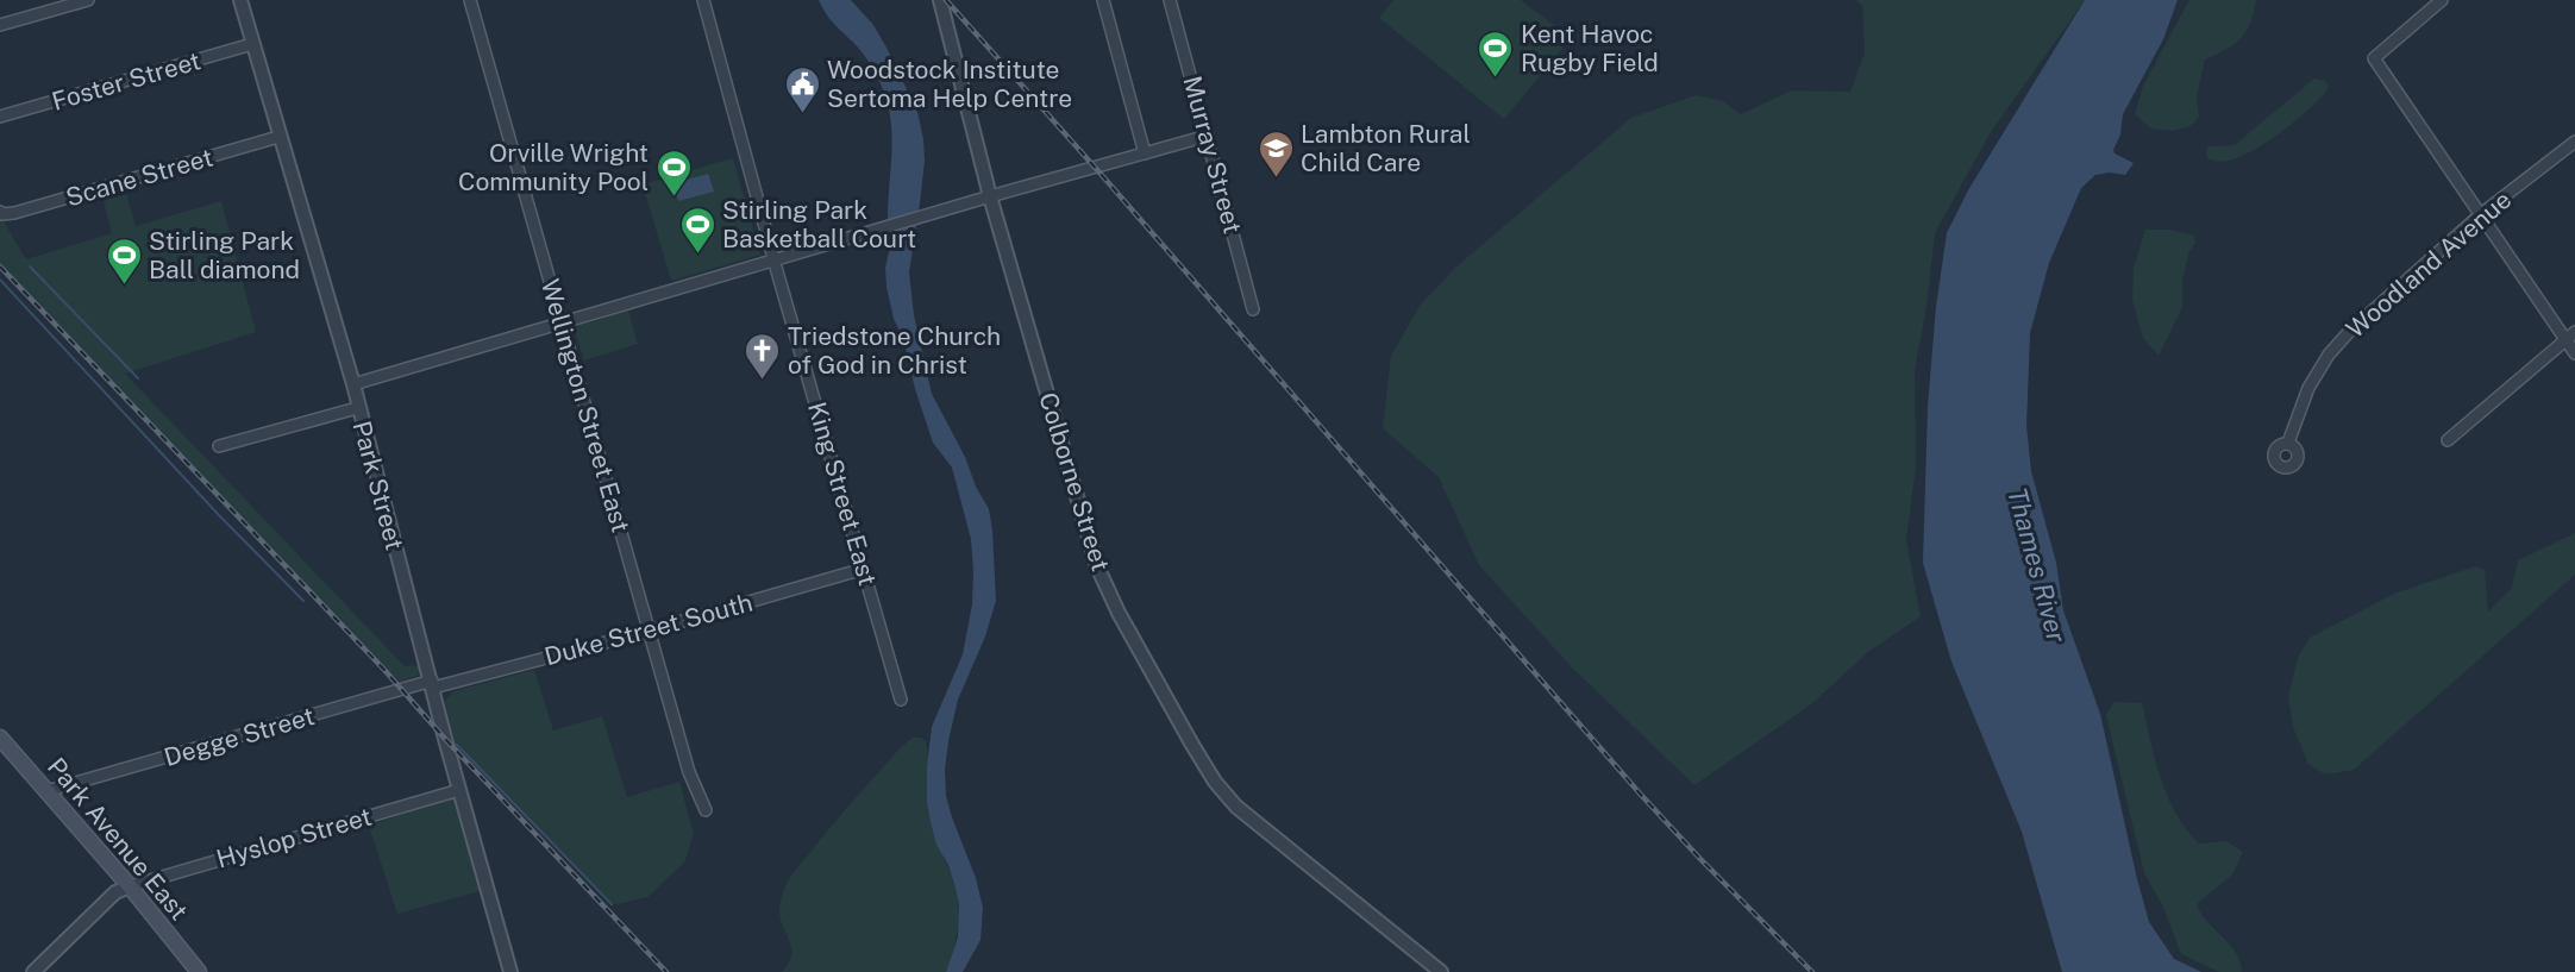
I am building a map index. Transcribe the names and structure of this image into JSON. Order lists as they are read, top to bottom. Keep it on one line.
{"streets":{"main road":["Park Avenue East"],"street":["Foster Street","Murray Street","Scane Street","Woodland Avenue","Wellington Street East","Colborne Street","Park Street","King Street East","Duke Street South","Degge Street","Hyslop Street"]},"crossings":[["Foster Street","Park Street"],["Scane Street","Park Street"],["Wellington Street East","Duke Street South"],["Park Street","Duke Street South"],["Park Street","Degge Street"],["Park Street","Hyslop Street"],["King Street East","Duke Street South"],["Duke Street South","Degge Street"],["Degge Street","Park Avenue East"],["Hyslop Street","Park Avenue East"]],"water":["Thames River"],"places":{"sports":["Kent Havoc Rugby Field","Orville Wright Community Pool","Stirling Park Basketball Court","Stirling Park Ball diamond"],"public building":["Woodstock Institute Sertoma Help Centre"],"school or university":["Lambton Rural Child Care"],"church":["Triedstone Church of God in Christ"]}}
